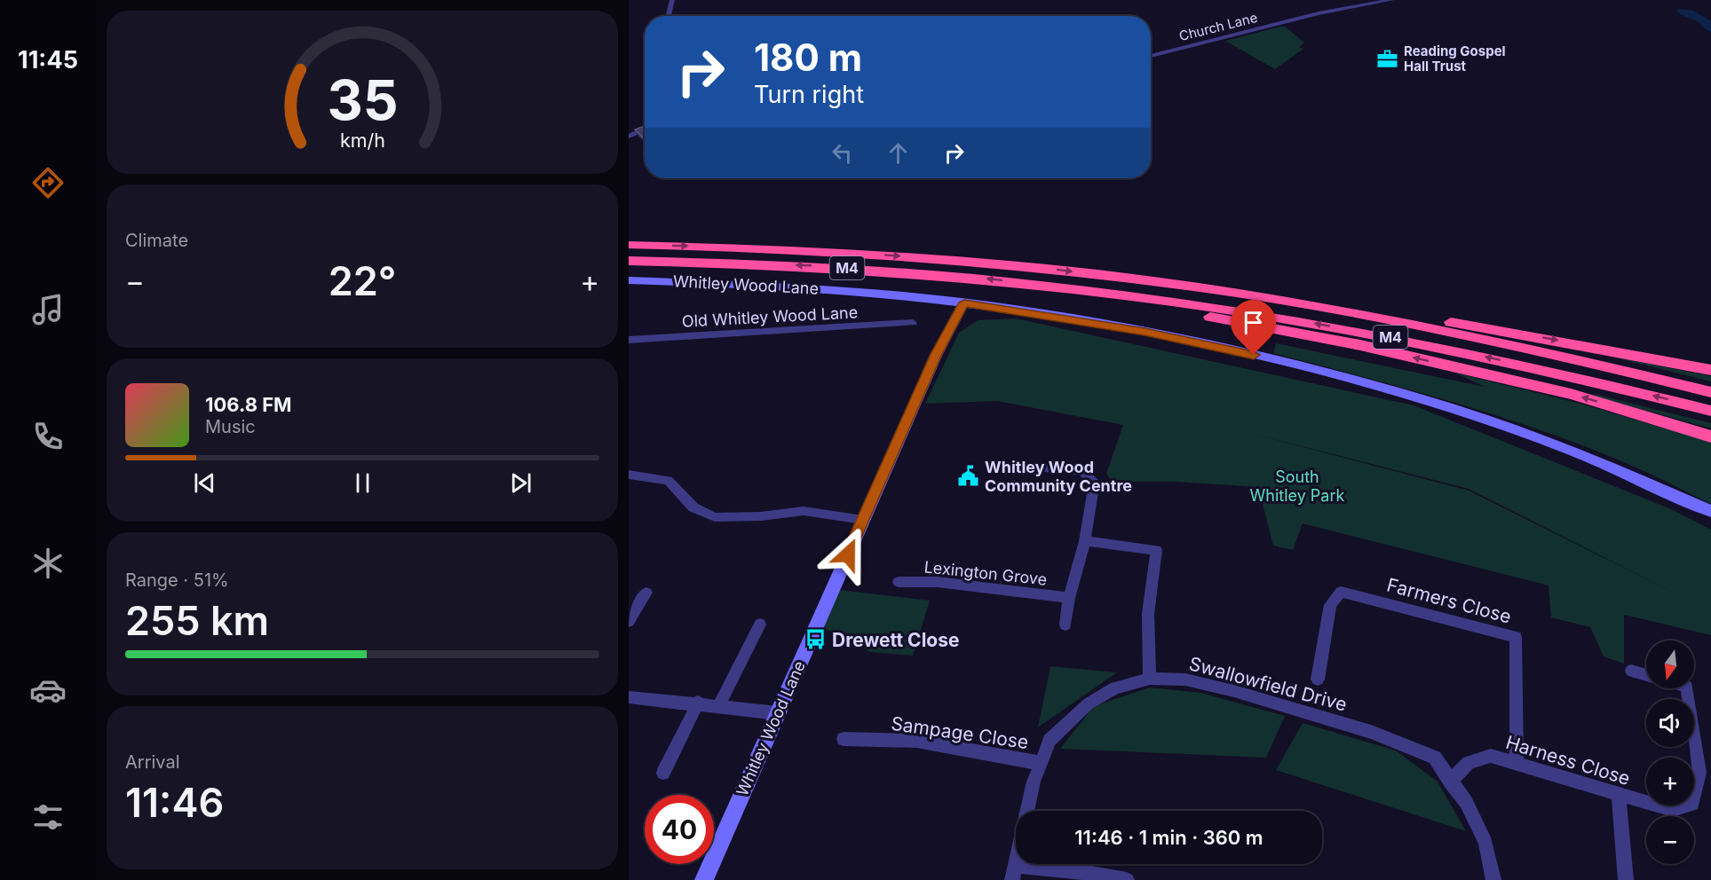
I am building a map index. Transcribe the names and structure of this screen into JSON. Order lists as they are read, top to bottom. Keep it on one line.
{"streets":{"highway":["M4"],"main road":["Whitley Wood Lane"],"street":["Church Lane","Old Whitley Wood Lane","Lexington Grove","Farmers Close","Swallowfield Drive","Sampage Close","Harness Close"]},"crossings":[["Farmers Close","Harness Close"],["Swallowfield Drive","Sampage Close"],["Swallowfield Drive","Harness Close"]],"parks":["South Whitley Park"],"places":{"office":["Reading Gospel Hall Trust"],"public building":["Whitley Wood Community Centre"],"bus stop":["Drewett Close"]},"north":"bottom","page":{"tabs":"11:45","turn":["180 m","Turn right"],"tile":["Climate",["Range · 51%","255 km"],["Arrival","11:46"]],"heat":["−","22°","+"],"song":["106.8 FM","Music"],"map_buttons":["+","−"],"limit":"40","trip":"11:46 · 1 min · 360 m","gauge":["35","km/h"]}}
